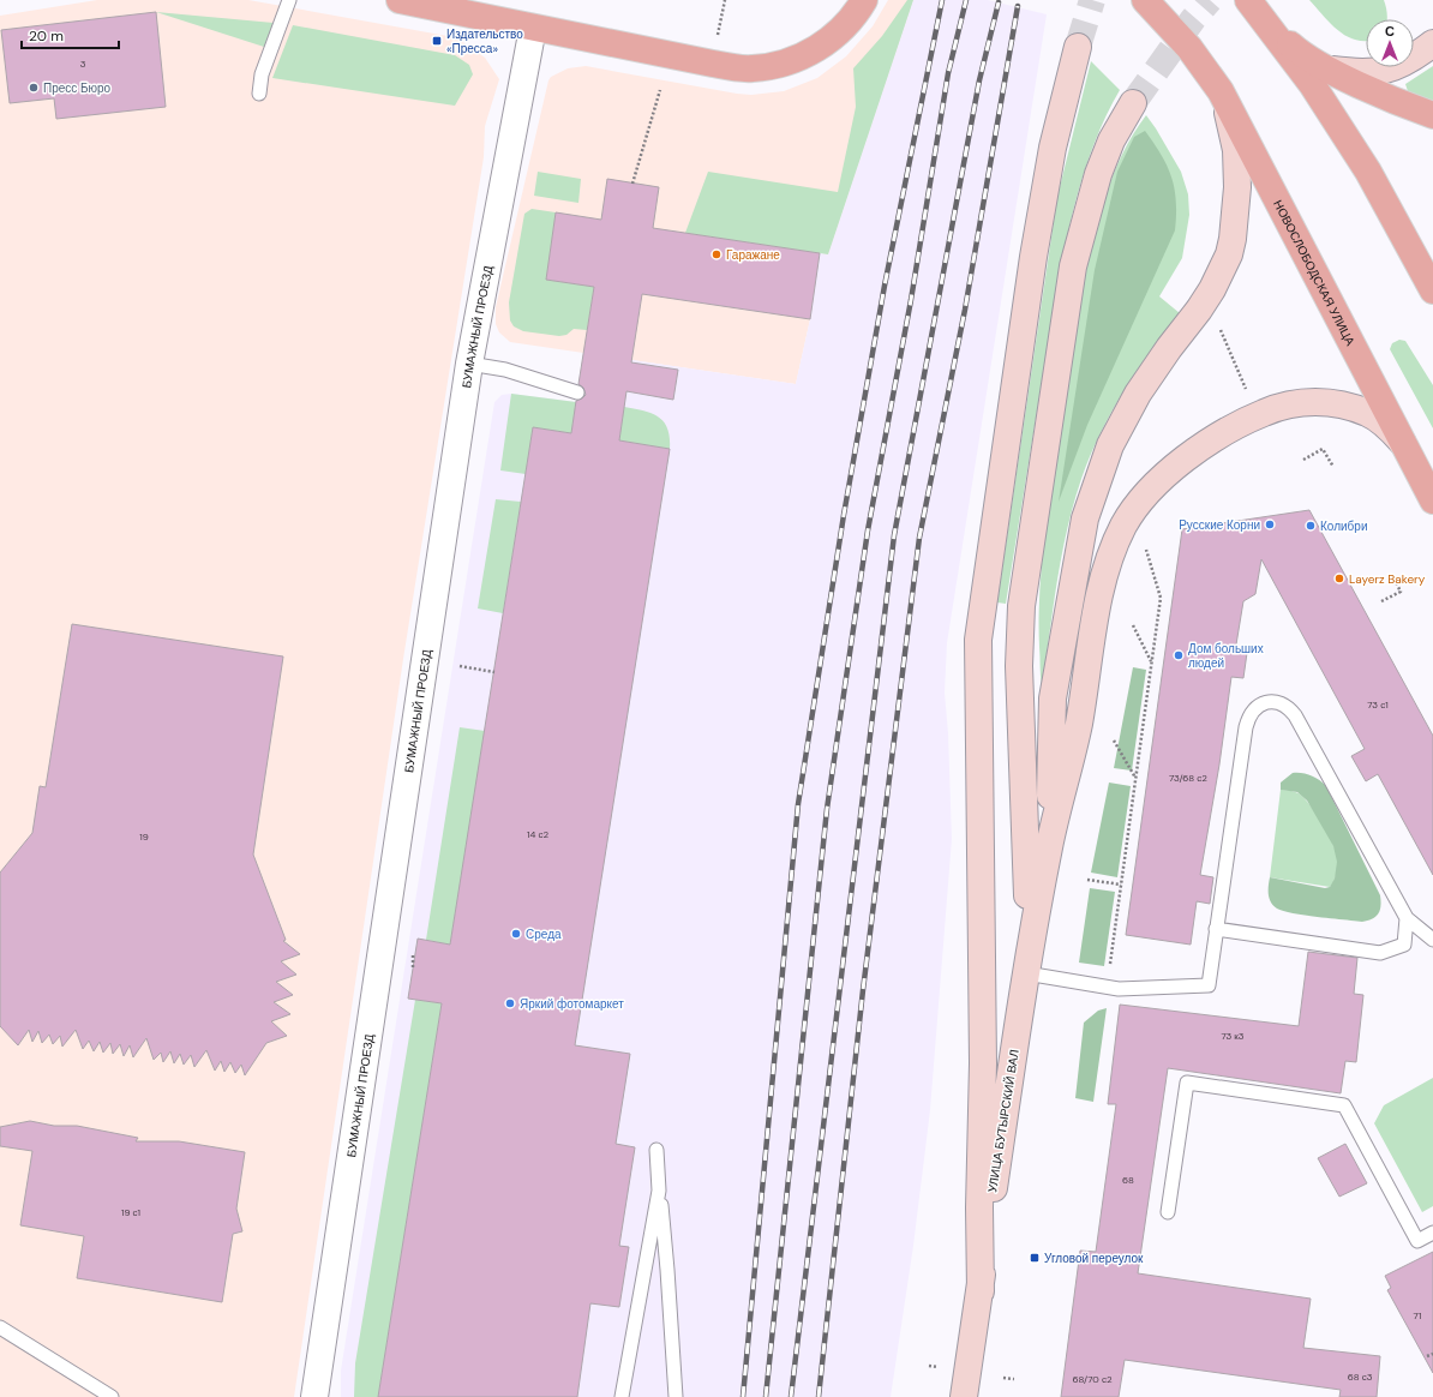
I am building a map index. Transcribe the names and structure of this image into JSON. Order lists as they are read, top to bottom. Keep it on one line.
{"streets":{"main road":["НОВОСЛОБОДСКАЯ УЛИЦА"],"street":["БУМАЖНЫЙ ПРОЕЗД","УЛИЦА БУТЫРСКИЙ ВАЛ"]},"places":{"transit":["Издательство «Пресса»","Угловой переулок"],"other":["Пресс Бюро","Гаражане","Русские Корни","Колибри","Layerz Bakery","Дом больших людей","Среда","Яркий фотомаркет"]},"house_numbers":["3","73 с1","73/68 с2","14 с2","19","73 к3","68","19 с1","71","68 с3","68/70 с2"],"scale_bar":"20 m","north":"top"}
